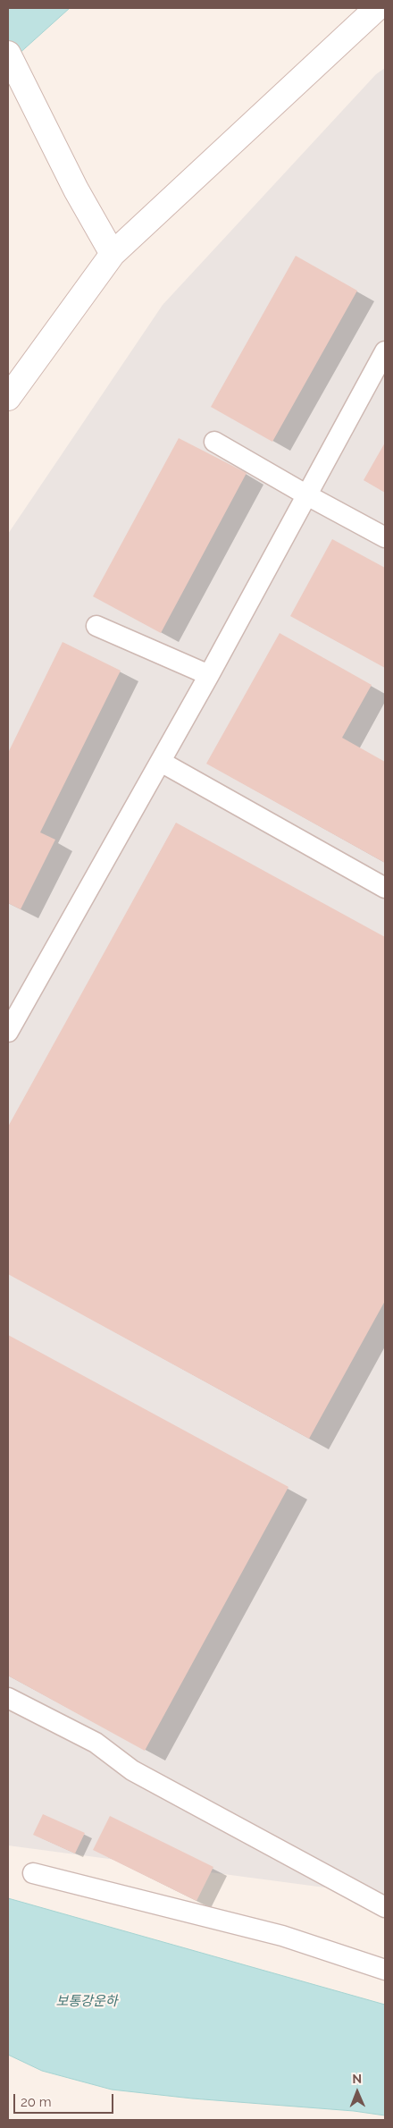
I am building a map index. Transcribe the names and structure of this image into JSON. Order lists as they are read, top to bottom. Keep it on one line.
{"water":["보통강운하"],"scale_bar":"20 m","north":"top"}
